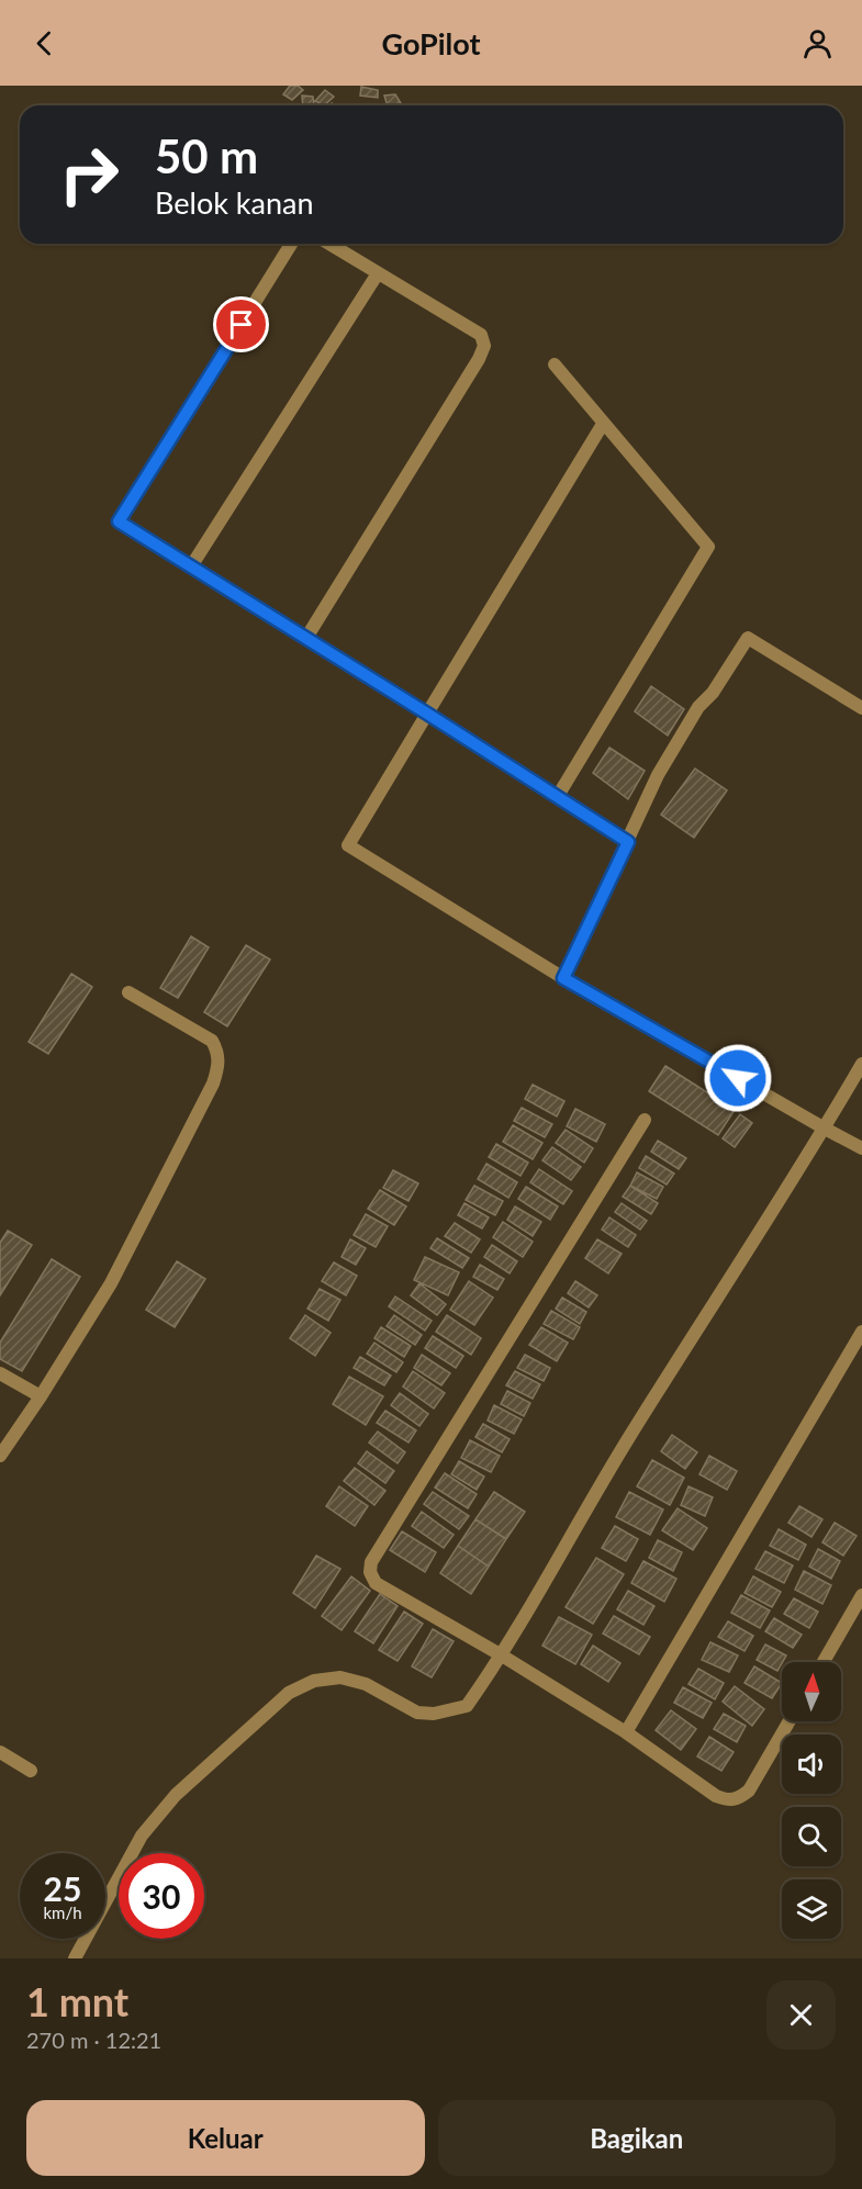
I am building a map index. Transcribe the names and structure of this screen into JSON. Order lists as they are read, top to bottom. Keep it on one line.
{"north":"top","page":{"header":"GoPilot","turn":["50 m","Belok kanan"],"speed":"25 km/h","limit":"30","heading":["1 mnt","270 m · 12:21"],"buttons":["Keluar","Bagikan"]}}
